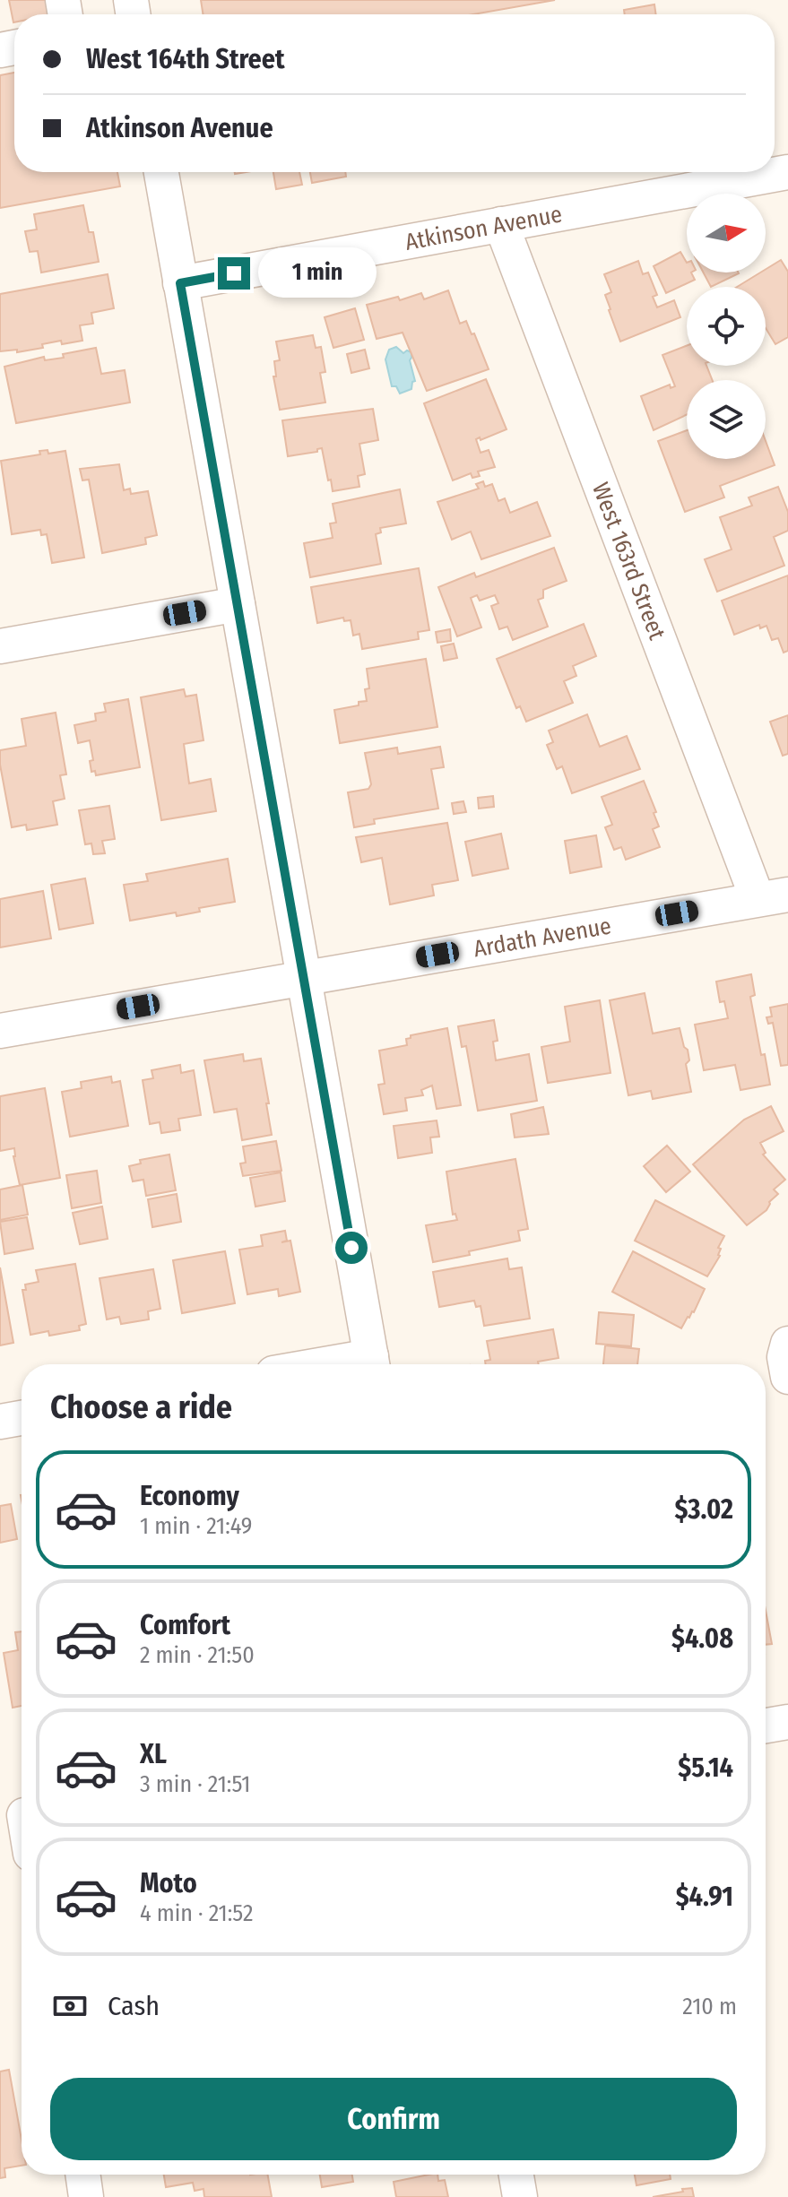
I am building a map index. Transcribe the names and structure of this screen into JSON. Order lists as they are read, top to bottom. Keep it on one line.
{"streets":{"street":["Atkinson Avenue","West 163rd Street","Ardath Avenue"]},"crossings":[["Atkinson Avenue","West 163rd Street"],["West 163rd Street","Ardath Avenue"]],"north":"right","page":{"banner":["West 164th Street","Atkinson Avenue"],"bubble":"1 min","heading":"Choose a ride","list":[{"name":"Economy","note":"1 min · 21:49","value":"$3.02"},{"name":"Comfort","note":"2 min · 21:50","value":"$4.08"},{"name":"XL","note":"3 min · 21:51","value":"$5.14"},{"name":"Moto","note":"4 min · 21:52","value":"$4.91"}],"pay":["Cash","210 m"],"buttons":"Confirm"}}
